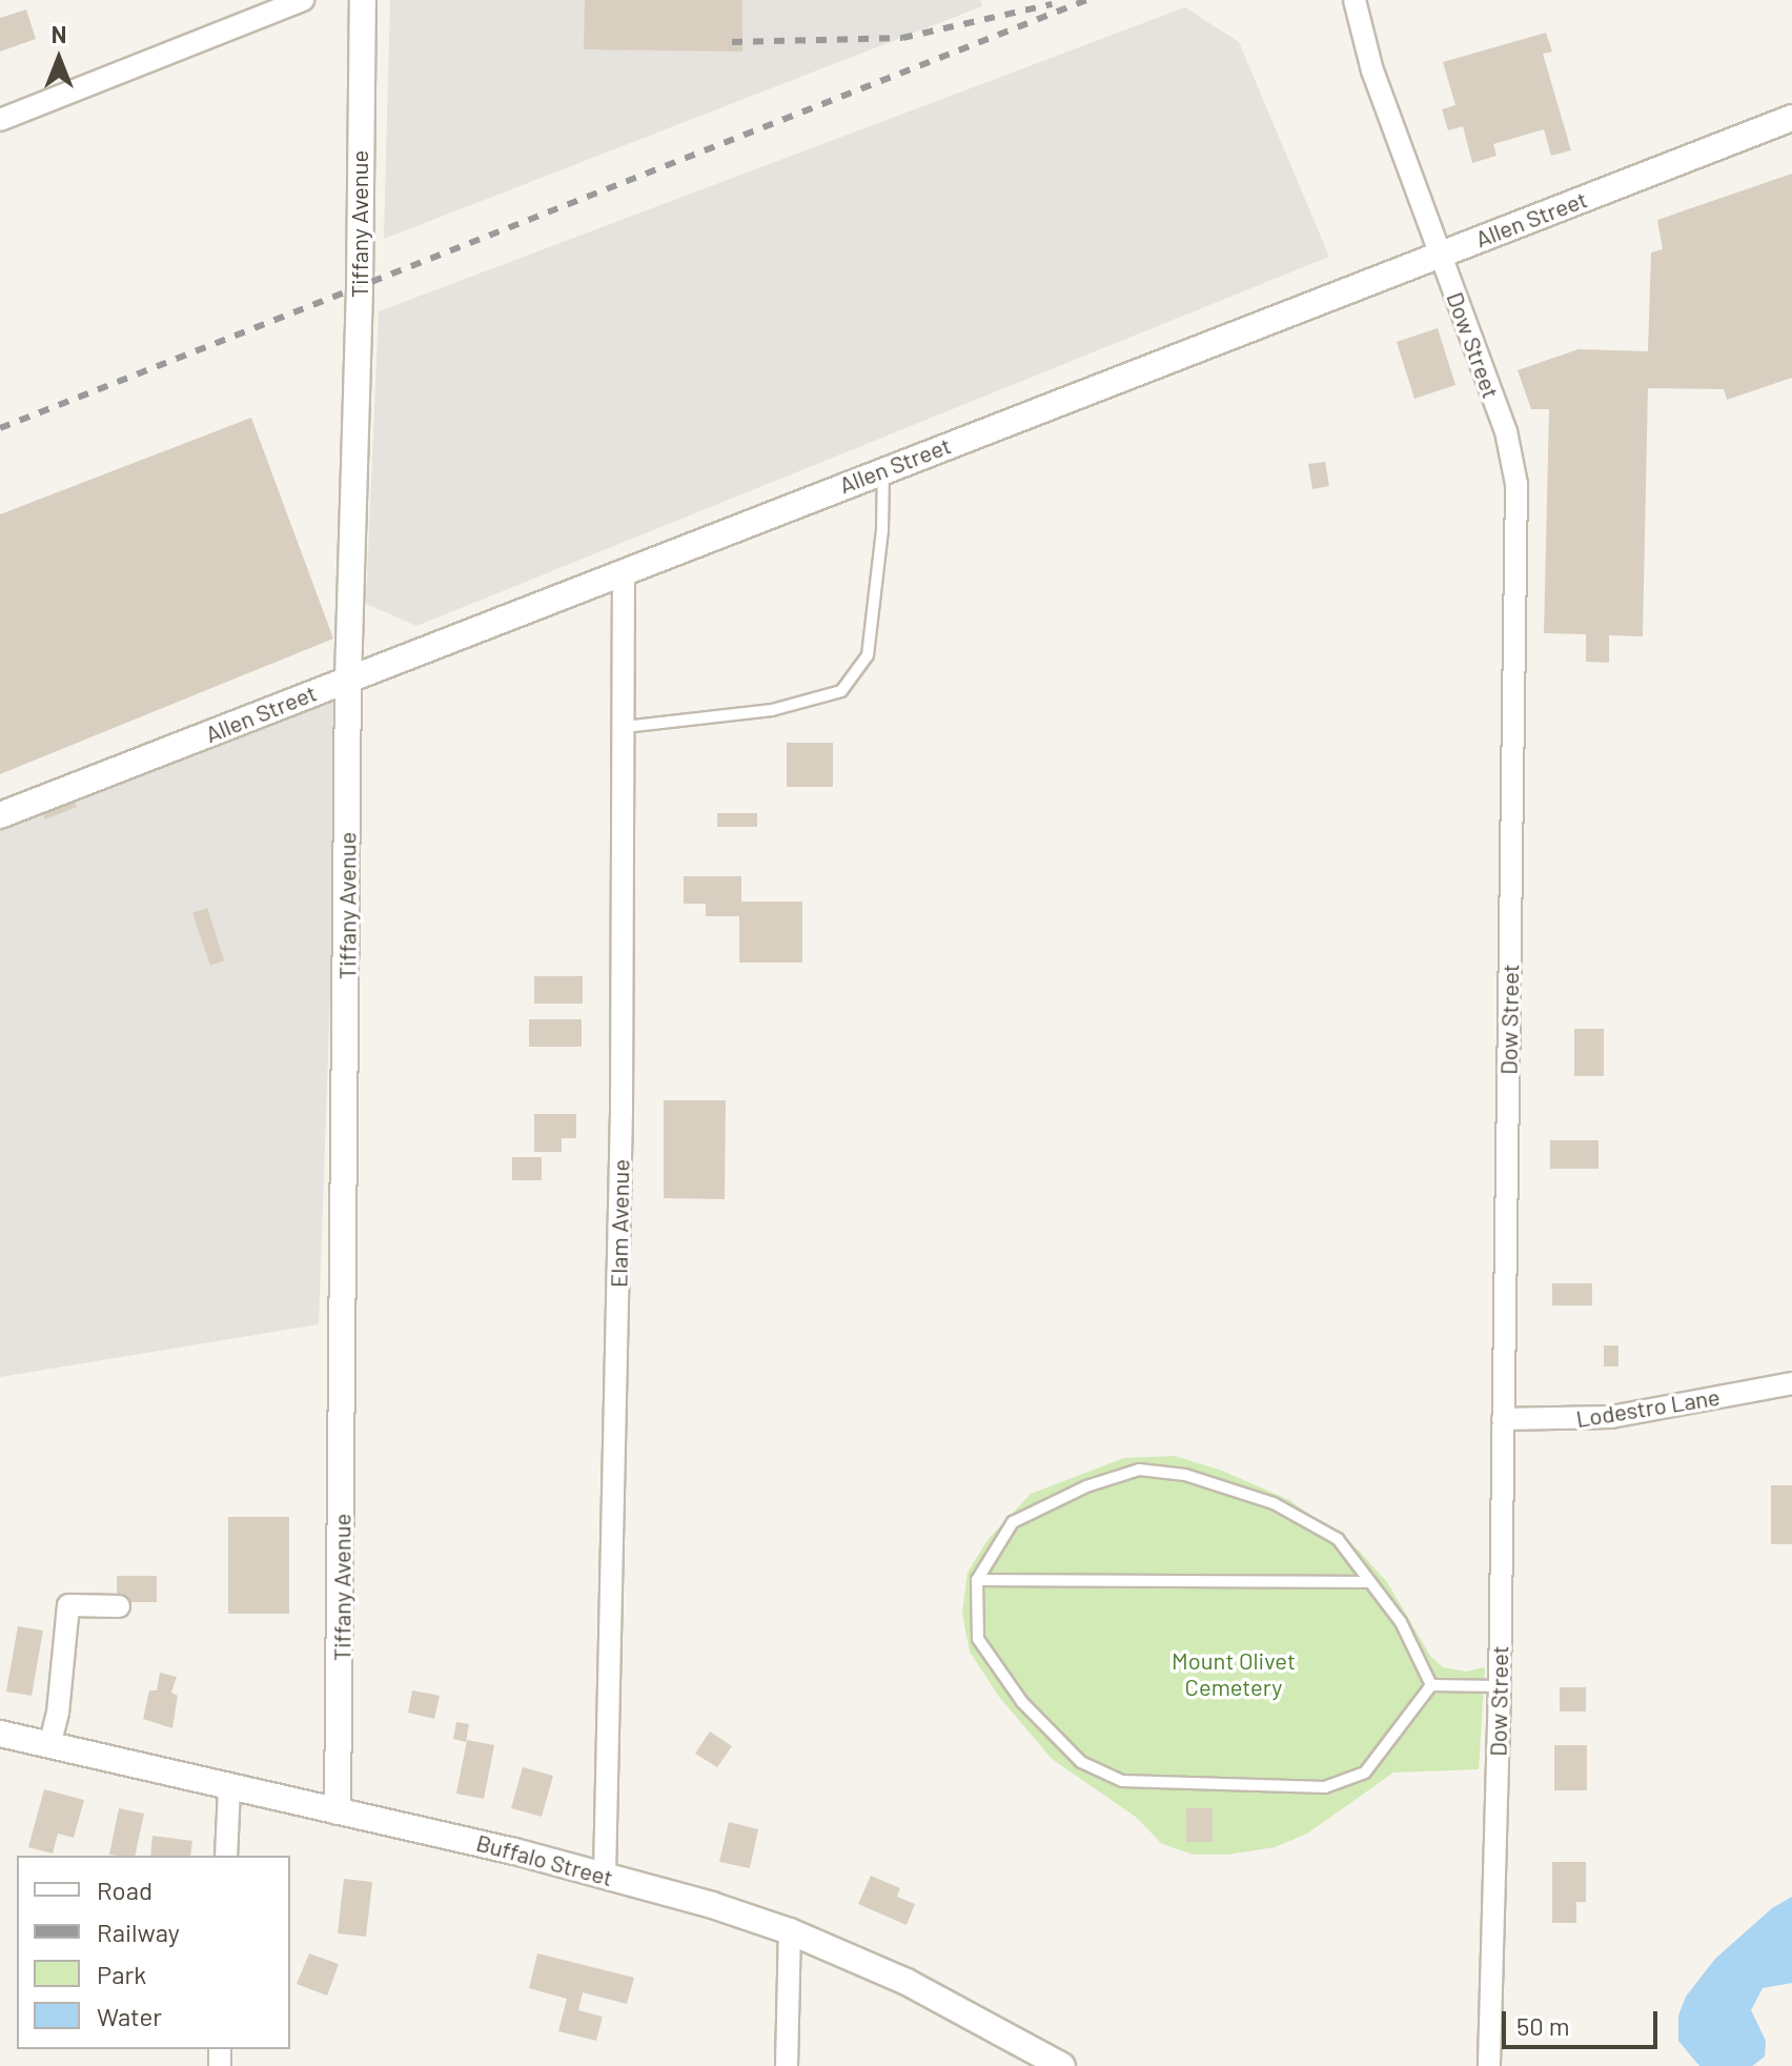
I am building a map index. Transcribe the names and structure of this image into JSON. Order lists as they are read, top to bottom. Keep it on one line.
{"streets":{"street":["Allen Street","Tiffany Avenue","Dow Street","Elam Avenue","Lodestro Lane","Buffalo Street"]},"crossings":[["Allen Street","Tiffany Avenue"],["Allen Street","Dow Street"],["Allen Street","Elam Avenue"],["Tiffany Avenue","Buffalo Street"],["Dow Street","Lodestro Lane"],["Elam Avenue","Buffalo Street"]],"parks":["Mount Olivet Cemetery"],"legend":["Road","Railway","Park","Water"],"scale_bar":"50 m","north":"top"}
